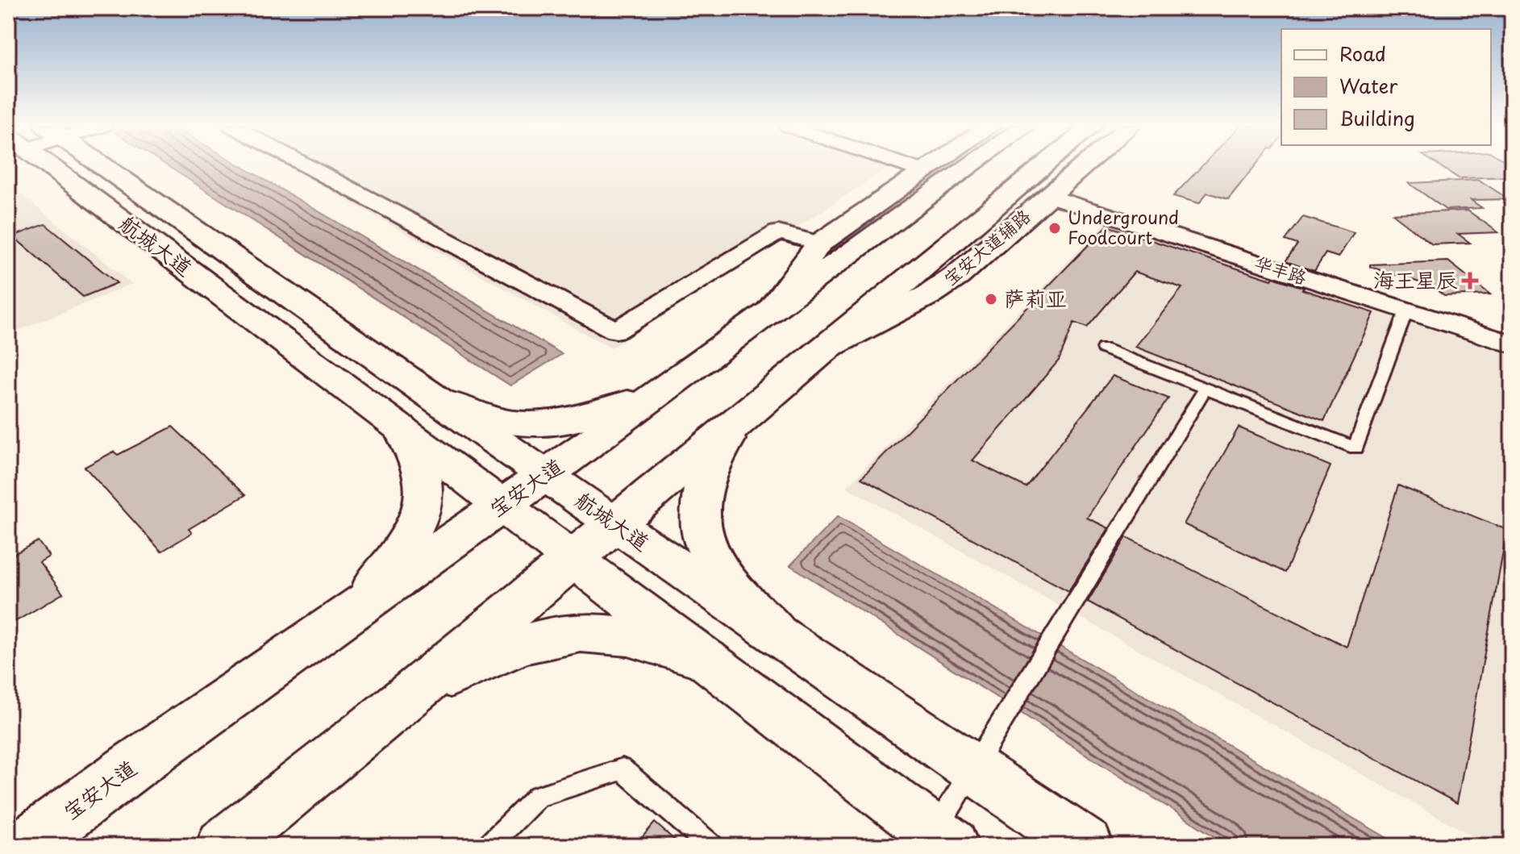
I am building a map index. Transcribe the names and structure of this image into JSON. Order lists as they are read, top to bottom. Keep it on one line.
{"streets":{"main road":["航城大道","宝安大道辅路","宝安大道"],"street":["华丰路"]},"crossings":[["航城大道","宝安大道"],["宝安大道辅路","华丰路"]],"places":{"other":["Underground Foodcourt","萨莉亚"],"health":["海王星辰"]},"legend":["Road","Water","Building"]}
